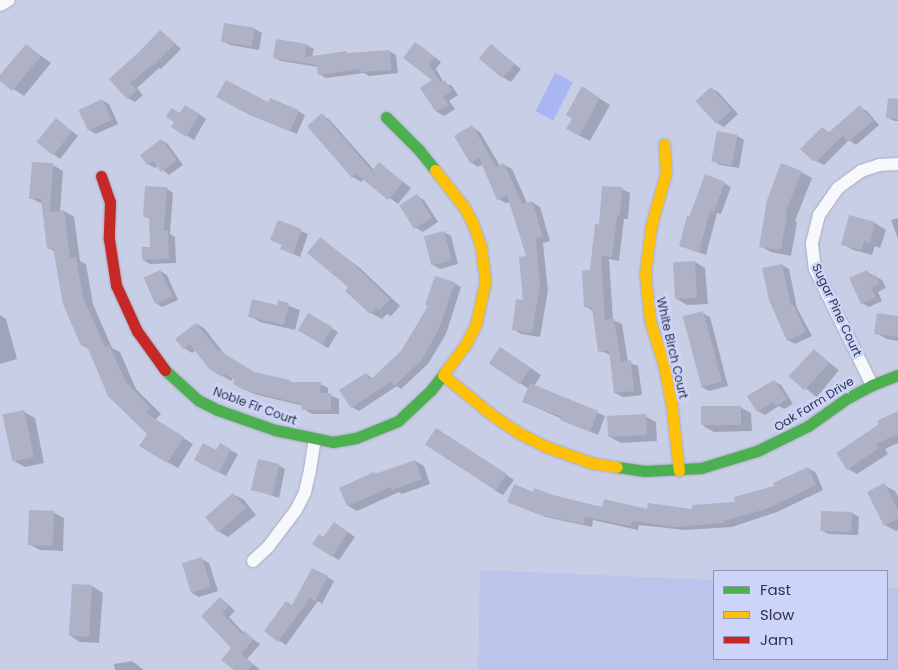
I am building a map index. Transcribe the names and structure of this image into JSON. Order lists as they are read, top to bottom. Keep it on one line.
{"streets":{"street":["Sugar Pine Court","White Birch Court","Oak Farm Drive","Noble Fir Court"]},"crossings":[["Sugar Pine Court","Oak Farm Drive"],["White Birch Court","Oak Farm Drive"],["Oak Farm Drive","Noble Fir Court"]],"legend":["Fast","Slow","Jam"]}
